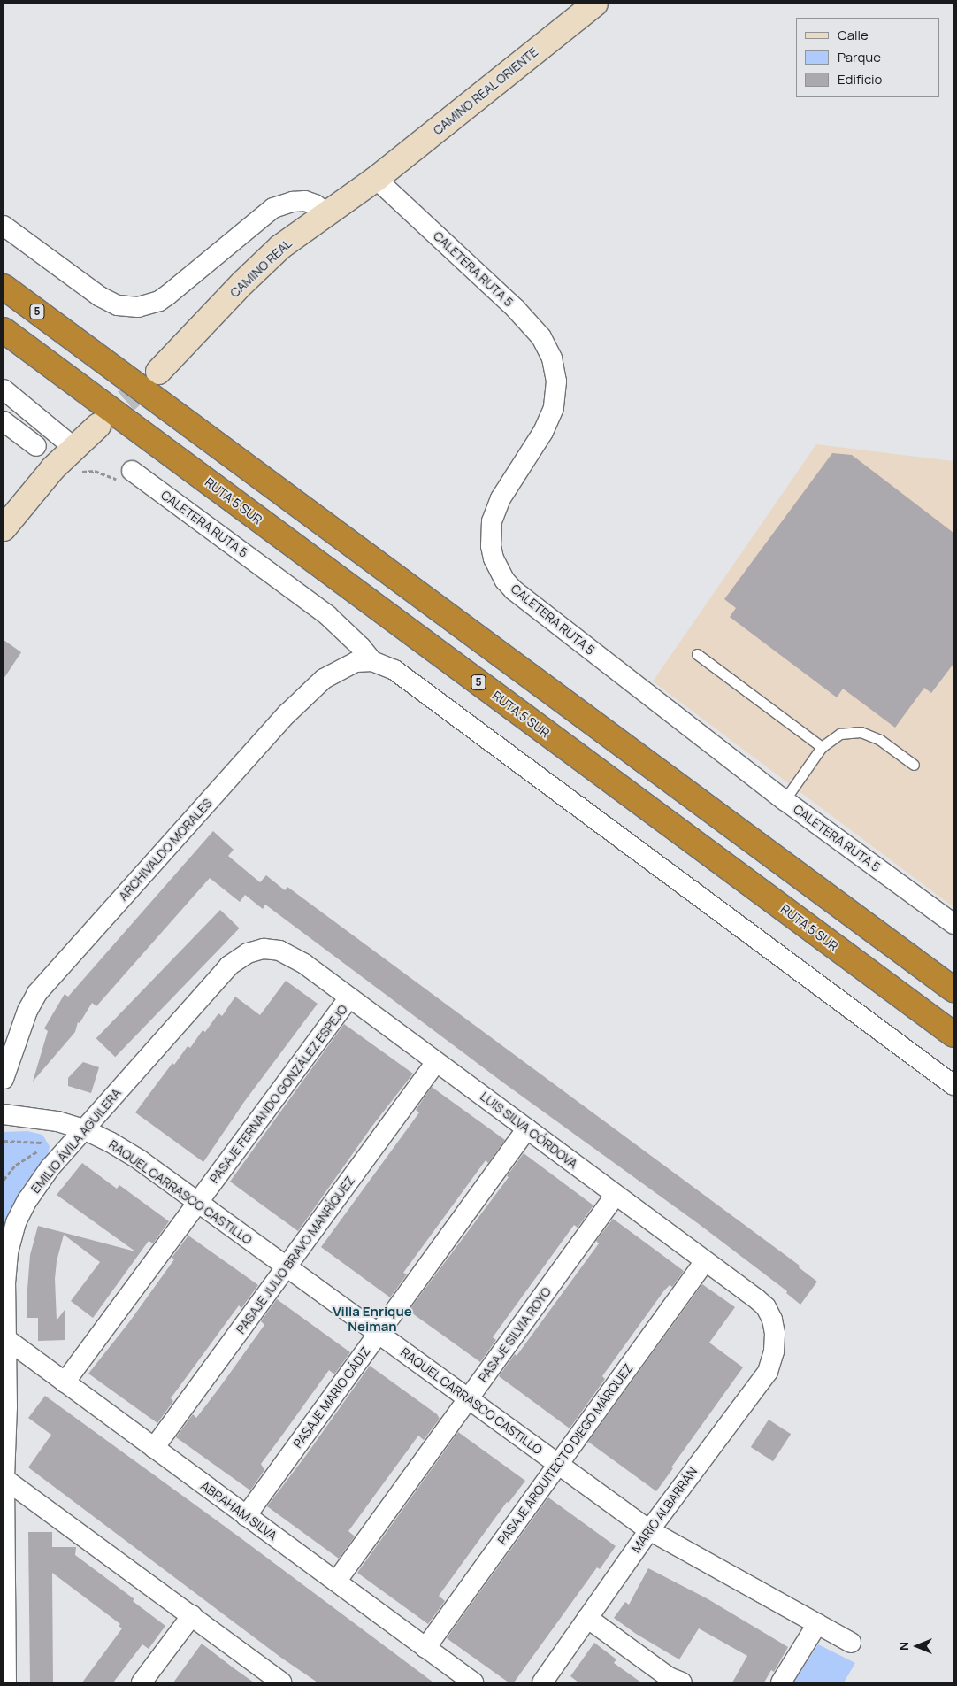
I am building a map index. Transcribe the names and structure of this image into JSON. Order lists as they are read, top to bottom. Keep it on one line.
{"streets":{"highway":["5","RUTA 5 SUR"],"street":["CAMINO REAL ORIENTE","CAMINO REAL","CALETERA RUTA 5","ARCHIVALDO MORALES","PASAJE FERNANDO GONZÁLEZ ESPEJO","LUIS SILVA CÓRDOVA","EMILIO ÁVILA AGUILERA","RAQUEL CARRASCO CASTILLO","PASAJE JULIO BRAVO MANRÍQUEZ","PASAJE SILVIA ROYO","PASAJE MARIO CÁDIZ","PASAJE ARQUITECTO DIEGO MÁRQUEZ","MARIO ALBARRÁN","ABRAHAM SILVA"]},"crossings":[["CAMINO REAL ORIENTE","CAMINO REAL"],["CAMINO REAL ORIENTE","CALETERA RUTA 5"],["CAMINO REAL","CALETERA RUTA 5"],["CALETERA RUTA 5","ARCHIVALDO MORALES"],["PASAJE FERNANDO GONZÁLEZ ESPEJO","LUIS SILVA CÓRDOVA"],["PASAJE FERNANDO GONZÁLEZ ESPEJO","RAQUEL CARRASCO CASTILLO"],["PASAJE FERNANDO GONZÁLEZ ESPEJO","ABRAHAM SILVA"],["LUIS SILVA CÓRDOVA","EMILIO ÁVILA AGUILERA"],["LUIS SILVA CÓRDOVA","PASAJE JULIO BRAVO MANRÍQUEZ"],["LUIS SILVA CÓRDOVA","PASAJE SILVIA ROYO"],["LUIS SILVA CÓRDOVA","PASAJE MARIO CÁDIZ"],["LUIS SILVA CÓRDOVA","PASAJE ARQUITECTO DIEGO MÁRQUEZ"],["LUIS SILVA CÓRDOVA","MARIO ALBARRÁN"],["EMILIO ÁVILA AGUILERA","RAQUEL CARRASCO CASTILLO"],["EMILIO ÁVILA AGUILERA","ABRAHAM SILVA"],["RAQUEL CARRASCO CASTILLO","PASAJE JULIO BRAVO MANRÍQUEZ"],["RAQUEL CARRASCO CASTILLO","PASAJE SILVIA ROYO"],["RAQUEL CARRASCO CASTILLO","PASAJE MARIO CÁDIZ"],["RAQUEL CARRASCO CASTILLO","PASAJE ARQUITECTO DIEGO MÁRQUEZ"],["RAQUEL CARRASCO CASTILLO","MARIO ALBARRÁN"],["PASAJE JULIO BRAVO MANRÍQUEZ","ABRAHAM SILVA"],["PASAJE SILVIA ROYO","ABRAHAM SILVA"],["PASAJE MARIO CÁDIZ","ABRAHAM SILVA"],["PASAJE ARQUITECTO DIEGO MÁRQUEZ","ABRAHAM SILVA"]],"districts":["Villa Enrique Neiman"],"legend":["Calle","Parque","Edificio"],"north":"left"}
